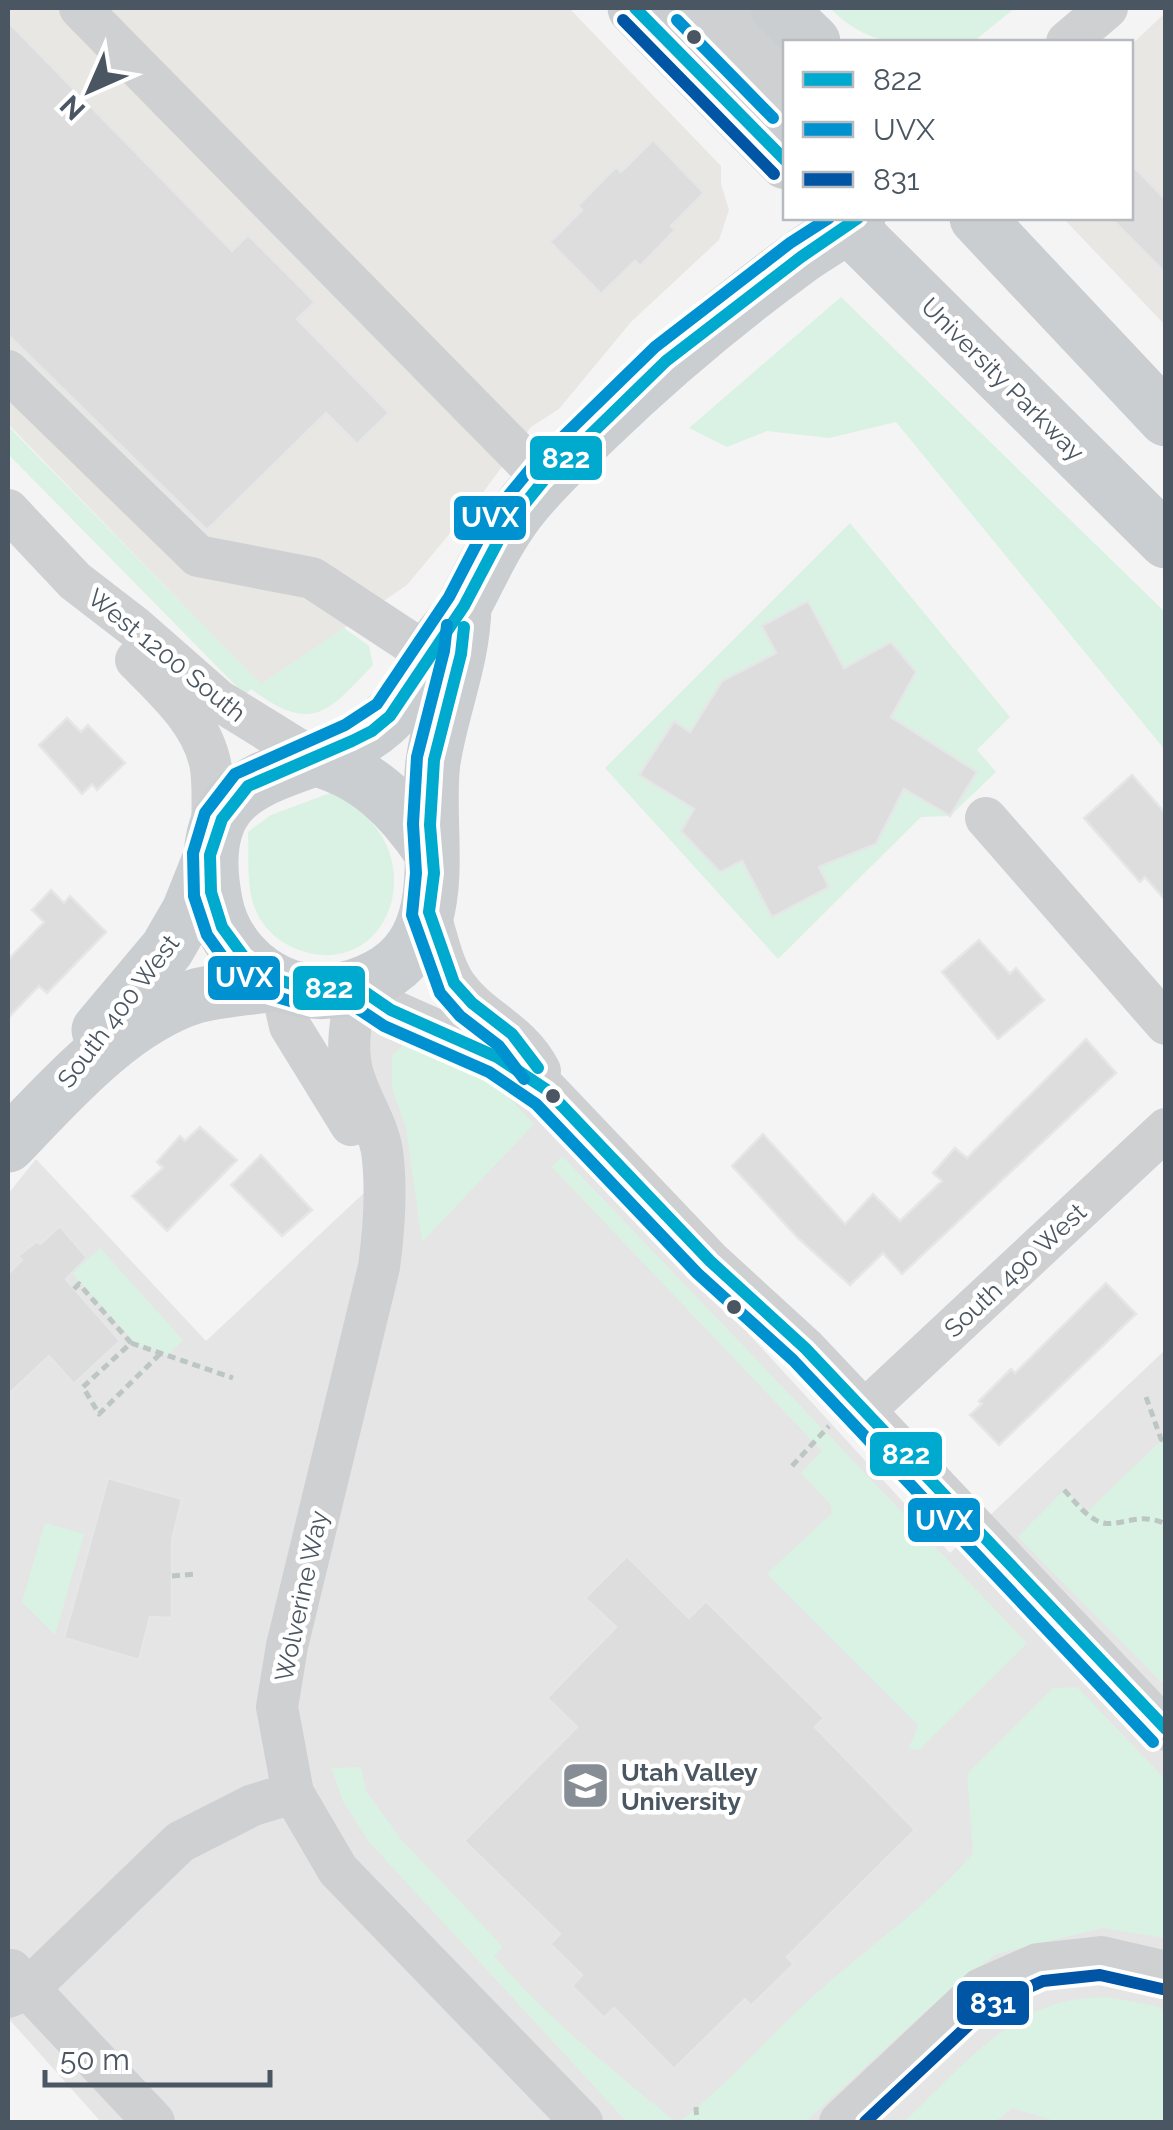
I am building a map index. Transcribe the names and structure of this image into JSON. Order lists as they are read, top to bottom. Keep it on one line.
{"streets":{"main road":["University Parkway","South 400 West"],"street":["West 1200 South","South 490 West","Wolverine Way"]},"crossings":[["West 1200 South","South 400 West"],["West 1200 South","Wolverine Way"],["South 400 West","Wolverine Way"]],"places":{"school or university":["Utah Valley University"]},"lines":["transit line 822","transit line UVX","transit line 831"],"legend":["822","UVX","831"],"scale_bar":"50 m","north":"bottom left"}
